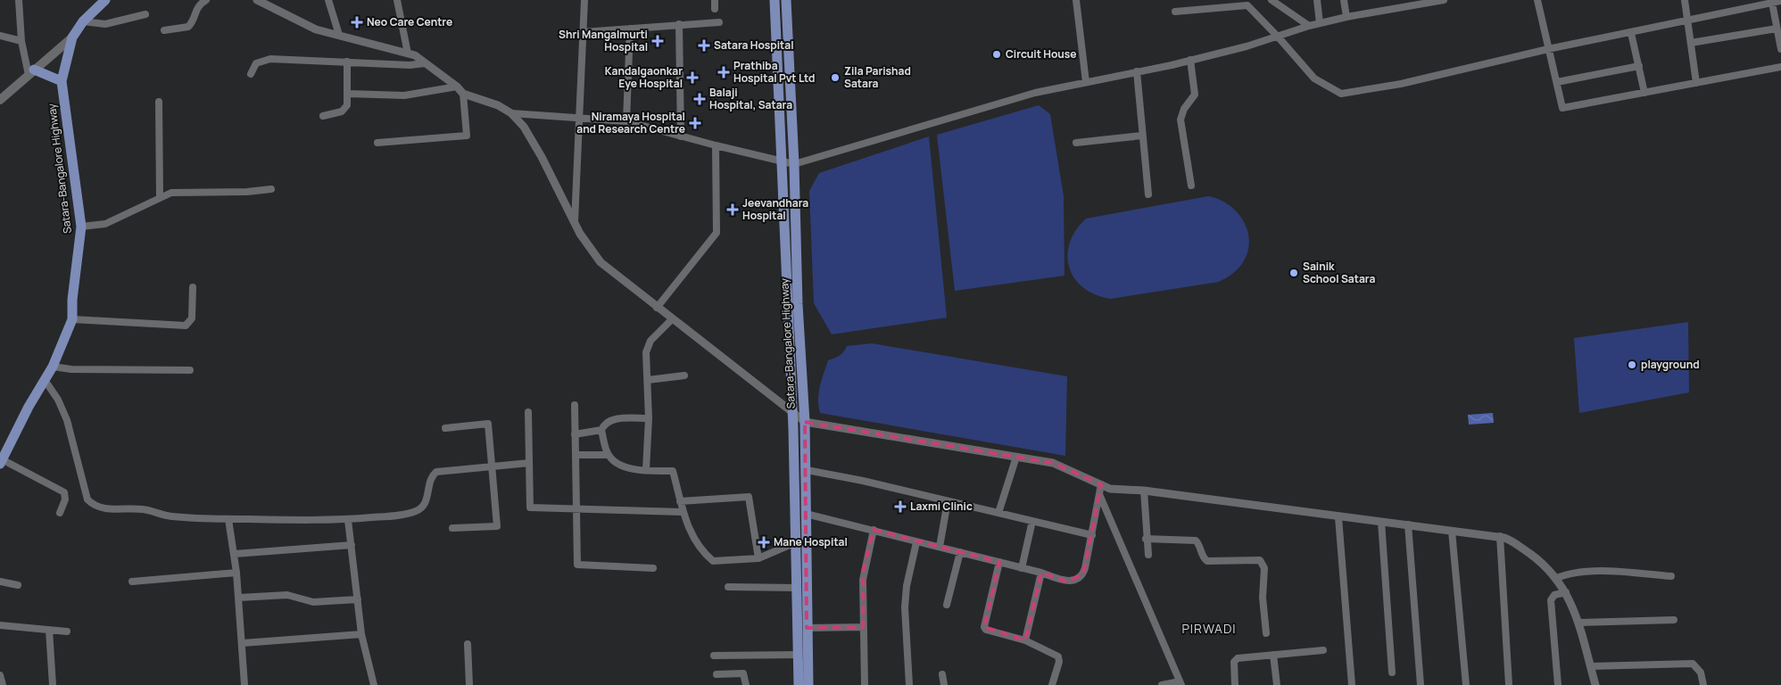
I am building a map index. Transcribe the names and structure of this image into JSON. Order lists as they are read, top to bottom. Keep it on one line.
{"streets":{"main road":["Satara-Bangalore Highway"]},"districts":["PIRWADI"],"places":{"health":["Neo Care Centre","Shri Mangalmurti Hospital","Satara Hospital","Prathiba Hospital Pvt Ltd","Kandalgaonkar Eye Hospital","Balaji Hospital, Satara","Niramaya Hospital and Research Centre","Jeevandhara Hospital","Laxmi Clinic","Mane Hospital"],"other":["Circuit House","Zila Parishad Satara","Sainik School Satara","playground"]}}
